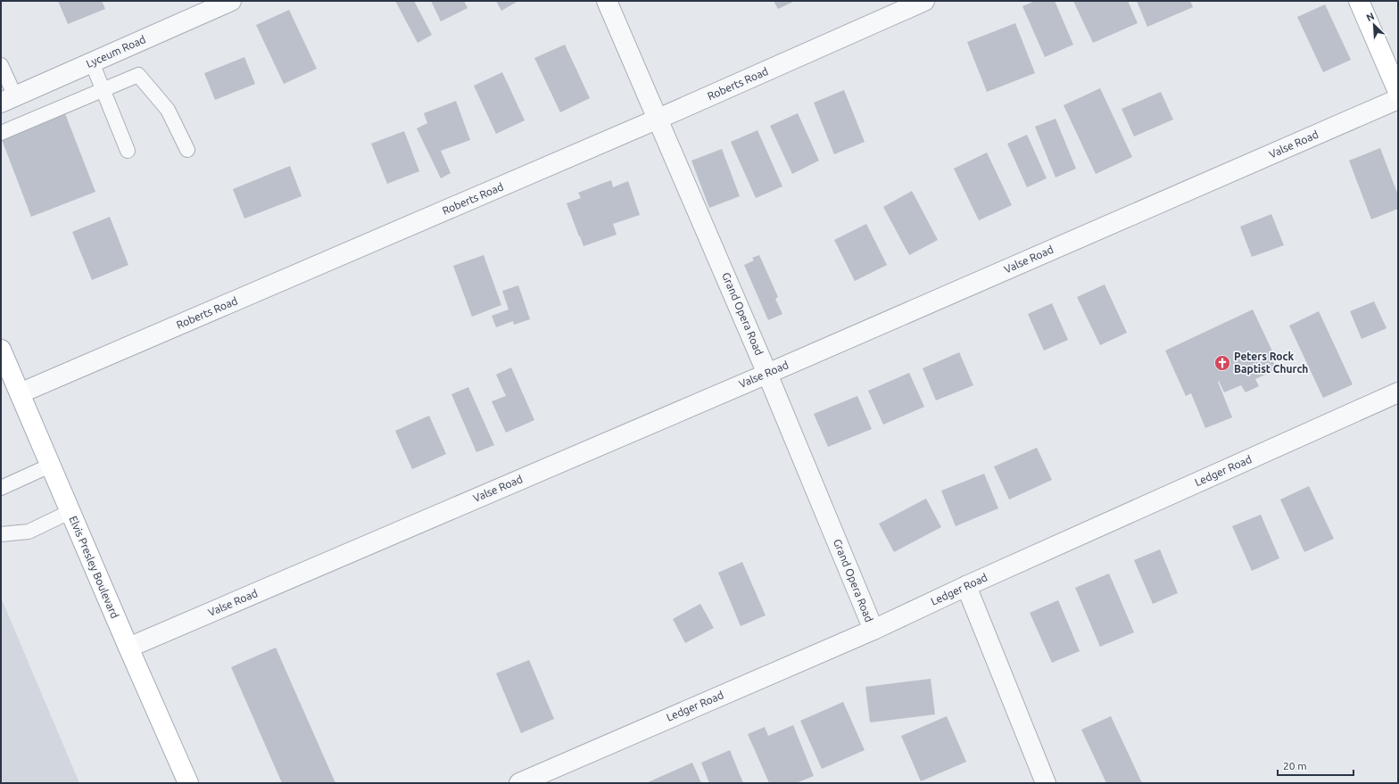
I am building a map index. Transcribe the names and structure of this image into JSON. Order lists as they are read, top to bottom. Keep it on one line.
{"streets":{"main road":["Elvis Presley Boulevard"],"street":["Lyceum Road","Roberts Road","Valse Road","Grand Opera Road","Ledger Road"]},"crossings":[["Roberts Road","Grand Opera Road"],["Roberts Road","Elvis Presley Boulevard"],["Valse Road","Grand Opera Road"],["Valse Road","Elvis Presley Boulevard"],["Grand Opera Road","Ledger Road"]],"places":{"church":["Peters Rock Baptist Church"]},"scale_bar":"20 m","north":"top left"}
